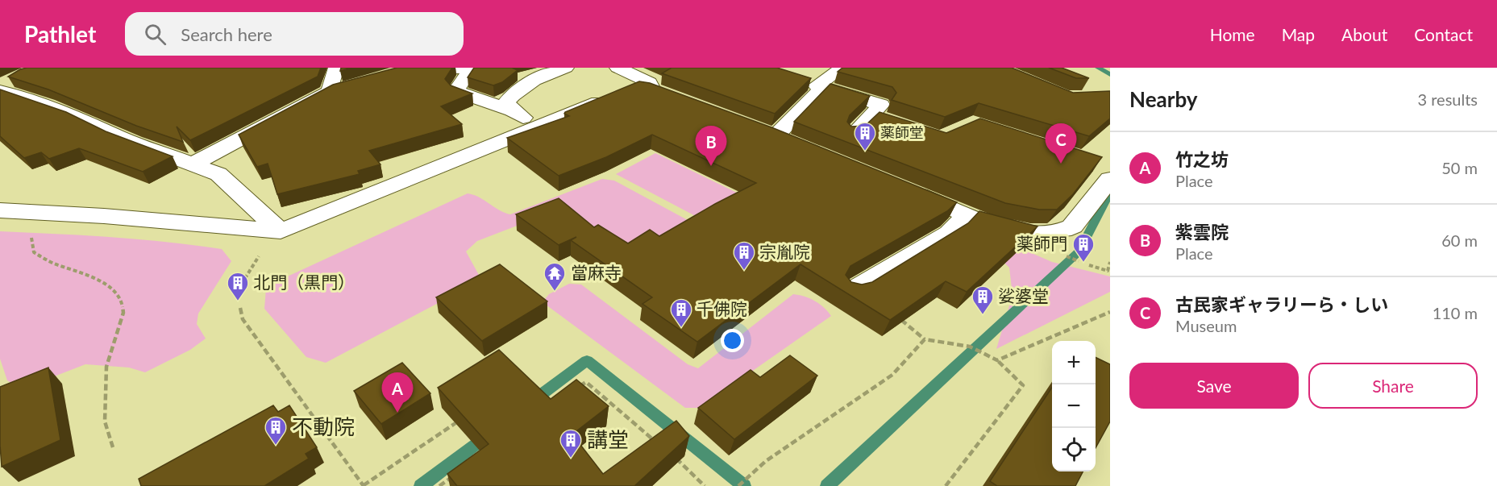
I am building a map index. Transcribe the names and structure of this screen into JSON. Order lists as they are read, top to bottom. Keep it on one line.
{"places":{"building":["薬師堂","薬師門","宗胤院","北門（黒門）","娑婆堂","千佛院","不動院","講堂"],"temple":["當麻寺"]},"page":{"header":"Pathlet","search":"Search here","nav":["Home","Map","About","Contact"],"heading":["Nearby","3 results"],"pins":["C","B","A"],"list":[{"mark":"A","name":"竹之坊","note":"Place","value":"50 m"},{"mark":"B","name":"紫雲院","note":"Place","value":"60 m"},{"mark":"C","name":"古民家ギャラリーら・しい","note":"Museum","value":"110 m"}],"map_buttons":["+","−"],"buttons":["Save","Share"]}}
